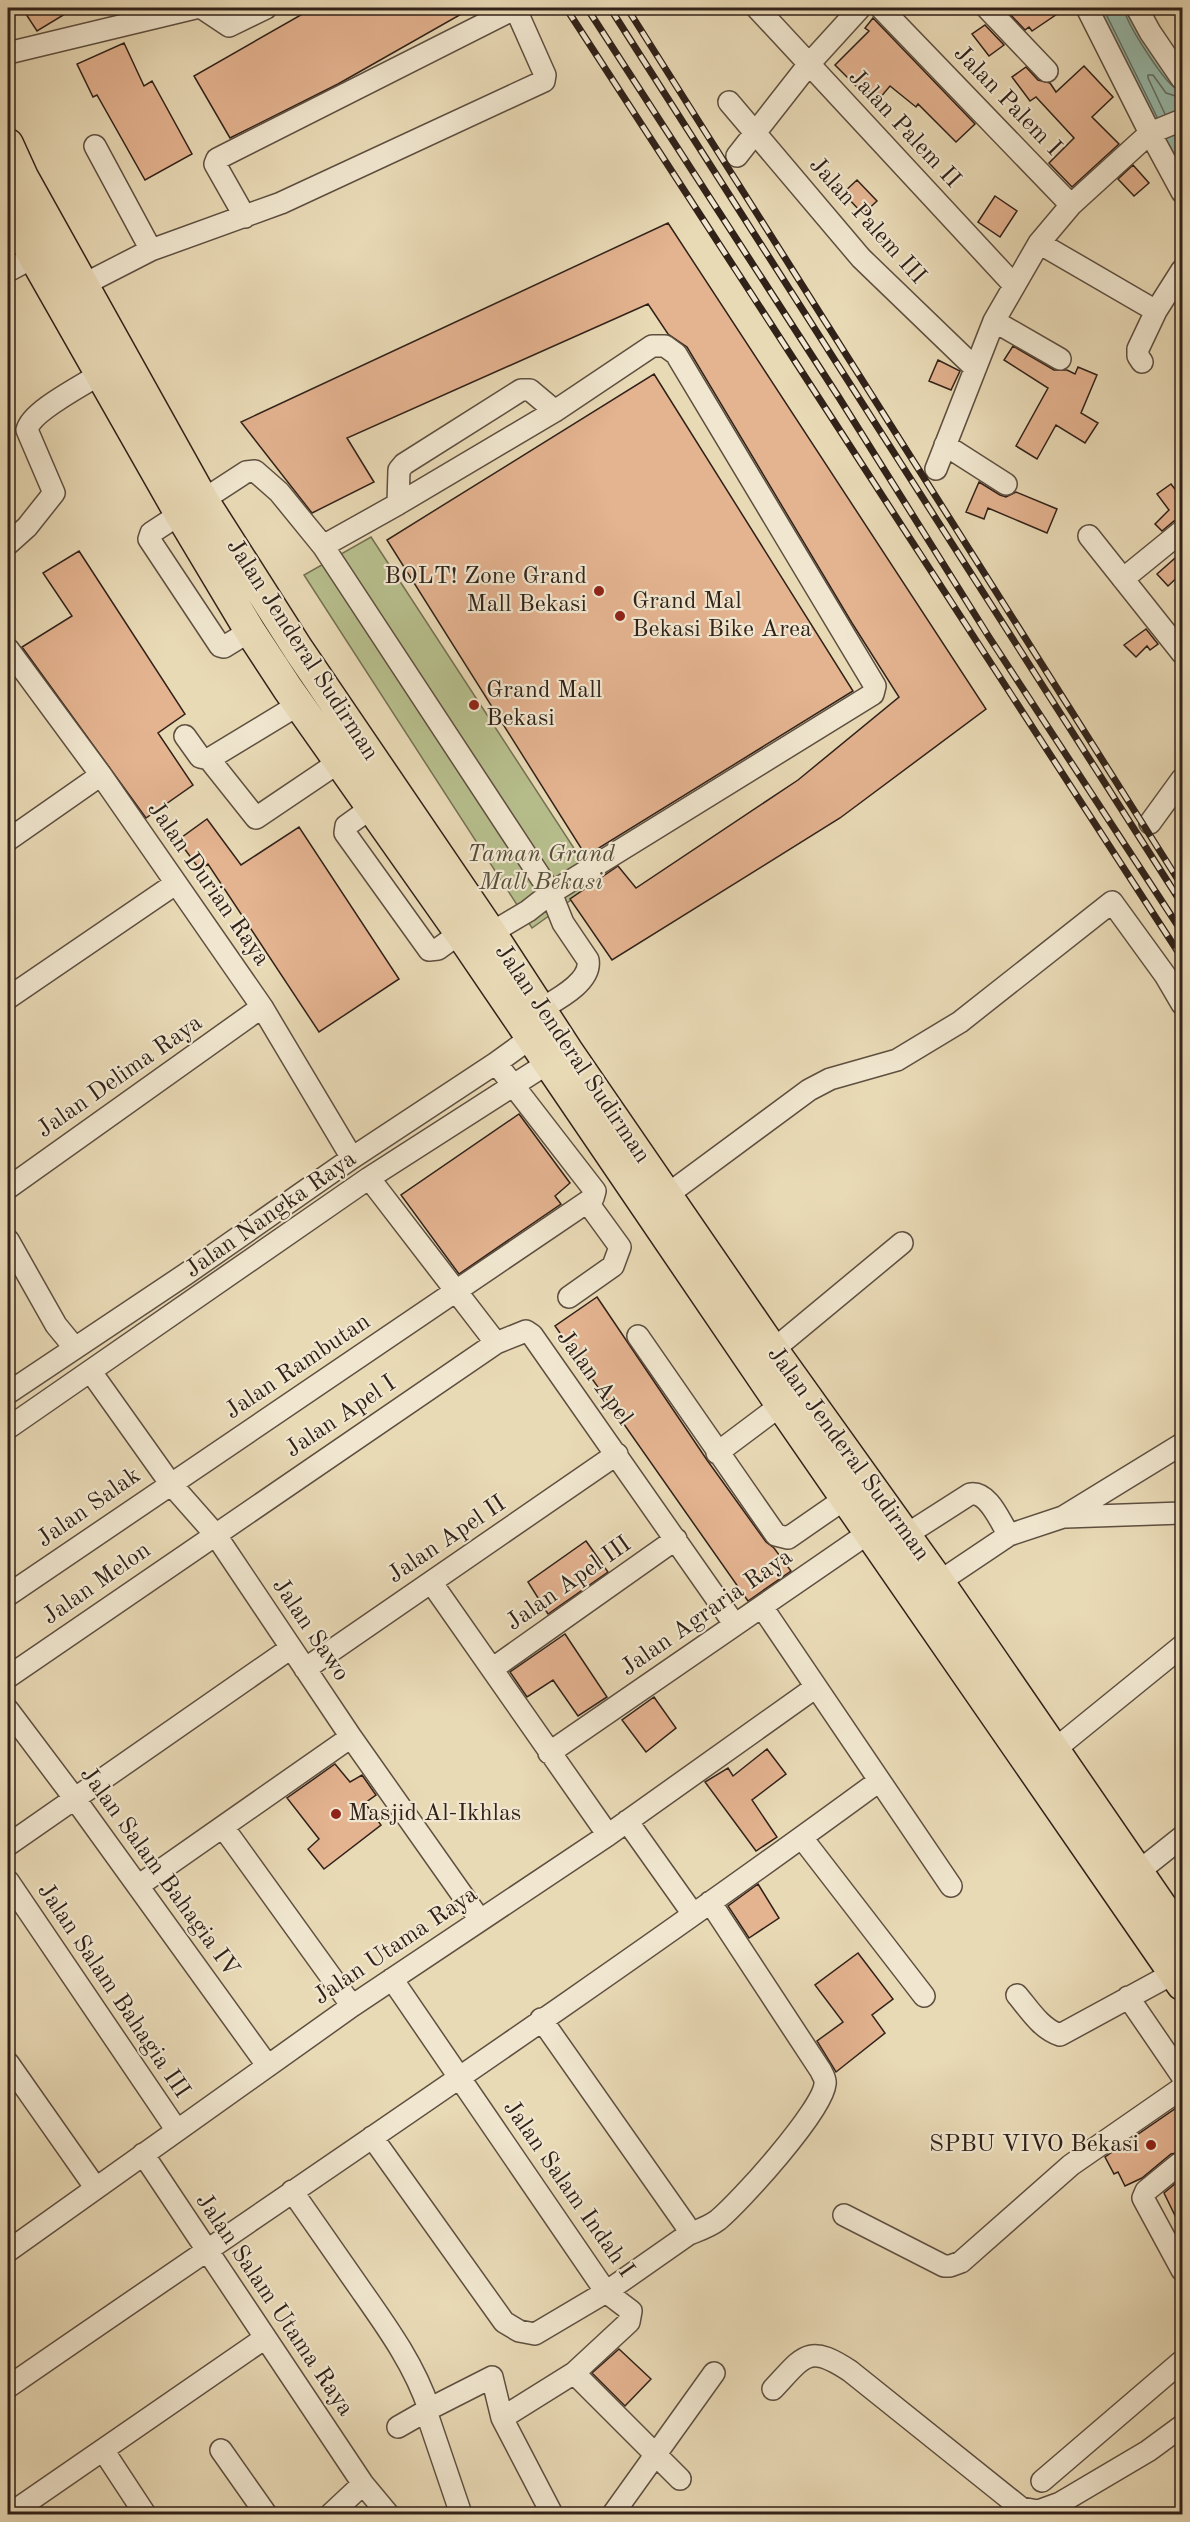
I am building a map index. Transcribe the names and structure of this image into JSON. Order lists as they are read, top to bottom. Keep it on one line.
{"streets":{"highway":["Jalan Jenderal Sudirman"],"street":["Jalan Palem I","Jalan Palem II","Jalan Palem III","Jalan Durian Raya","Jalan Delima Raya","Jalan Nangka Raya","Jalan Rambutan","Jalan Apel","Jalan Apel I","Jalan Salak","Jalan Apel II","Jalan Melon","Jalan Apel III","Jalan Agraria Raya","Jalan Sawo","Jalan Salam Bahagia IV","Jalan Utama Raya","Jalan Salam Bahagia III","Jalan Salam Indah I","Jalan Salam Utama Raya"]},"crossings":[["Jalan Jenderal Sudirman","Jalan Nangka Raya"],["Jalan Jenderal Sudirman","Jalan Rambutan"],["Jalan Jenderal Sudirman","Jalan Agraria Raya"],["Jalan Durian Raya","Jalan Delima Raya"],["Jalan Durian Raya","Jalan Nangka Raya"],["Jalan Nangka Raya","Jalan Sawo"],["Jalan Rambutan","Jalan Salak"],["Jalan Rambutan","Jalan Sawo"],["Jalan Apel","Jalan Apel I"],["Jalan Apel","Jalan Apel II"],["Jalan Apel","Jalan Apel III"],["Jalan Apel","Jalan Agraria Raya"],["Jalan Apel I","Jalan Melon"],["Jalan Apel I","Jalan Sawo"],["Jalan Salak","Jalan Sawo"],["Jalan Apel II","Jalan Sawo"],["Jalan Melon","Jalan Sawo"],["Jalan Sawo","Jalan Utama Raya"],["Jalan Salam Bahagia IV","Jalan Utama Raya"],["Jalan Utama Raya","Jalan Salam Bahagia III"],["Jalan Utama Raya","Jalan Salam Indah I"],["Jalan Utama Raya","Jalan Salam Utama Raya"]],"parks":["Taman Grand Mall Bekasi"],"places":["BOLT! Zone Grand Mall Bekasi","Grand Mal Bekasi Bike Area","Grand Mall Bekasi","Masjid Al-Ikhlas","SPBU VIVO Bekasi"]}
